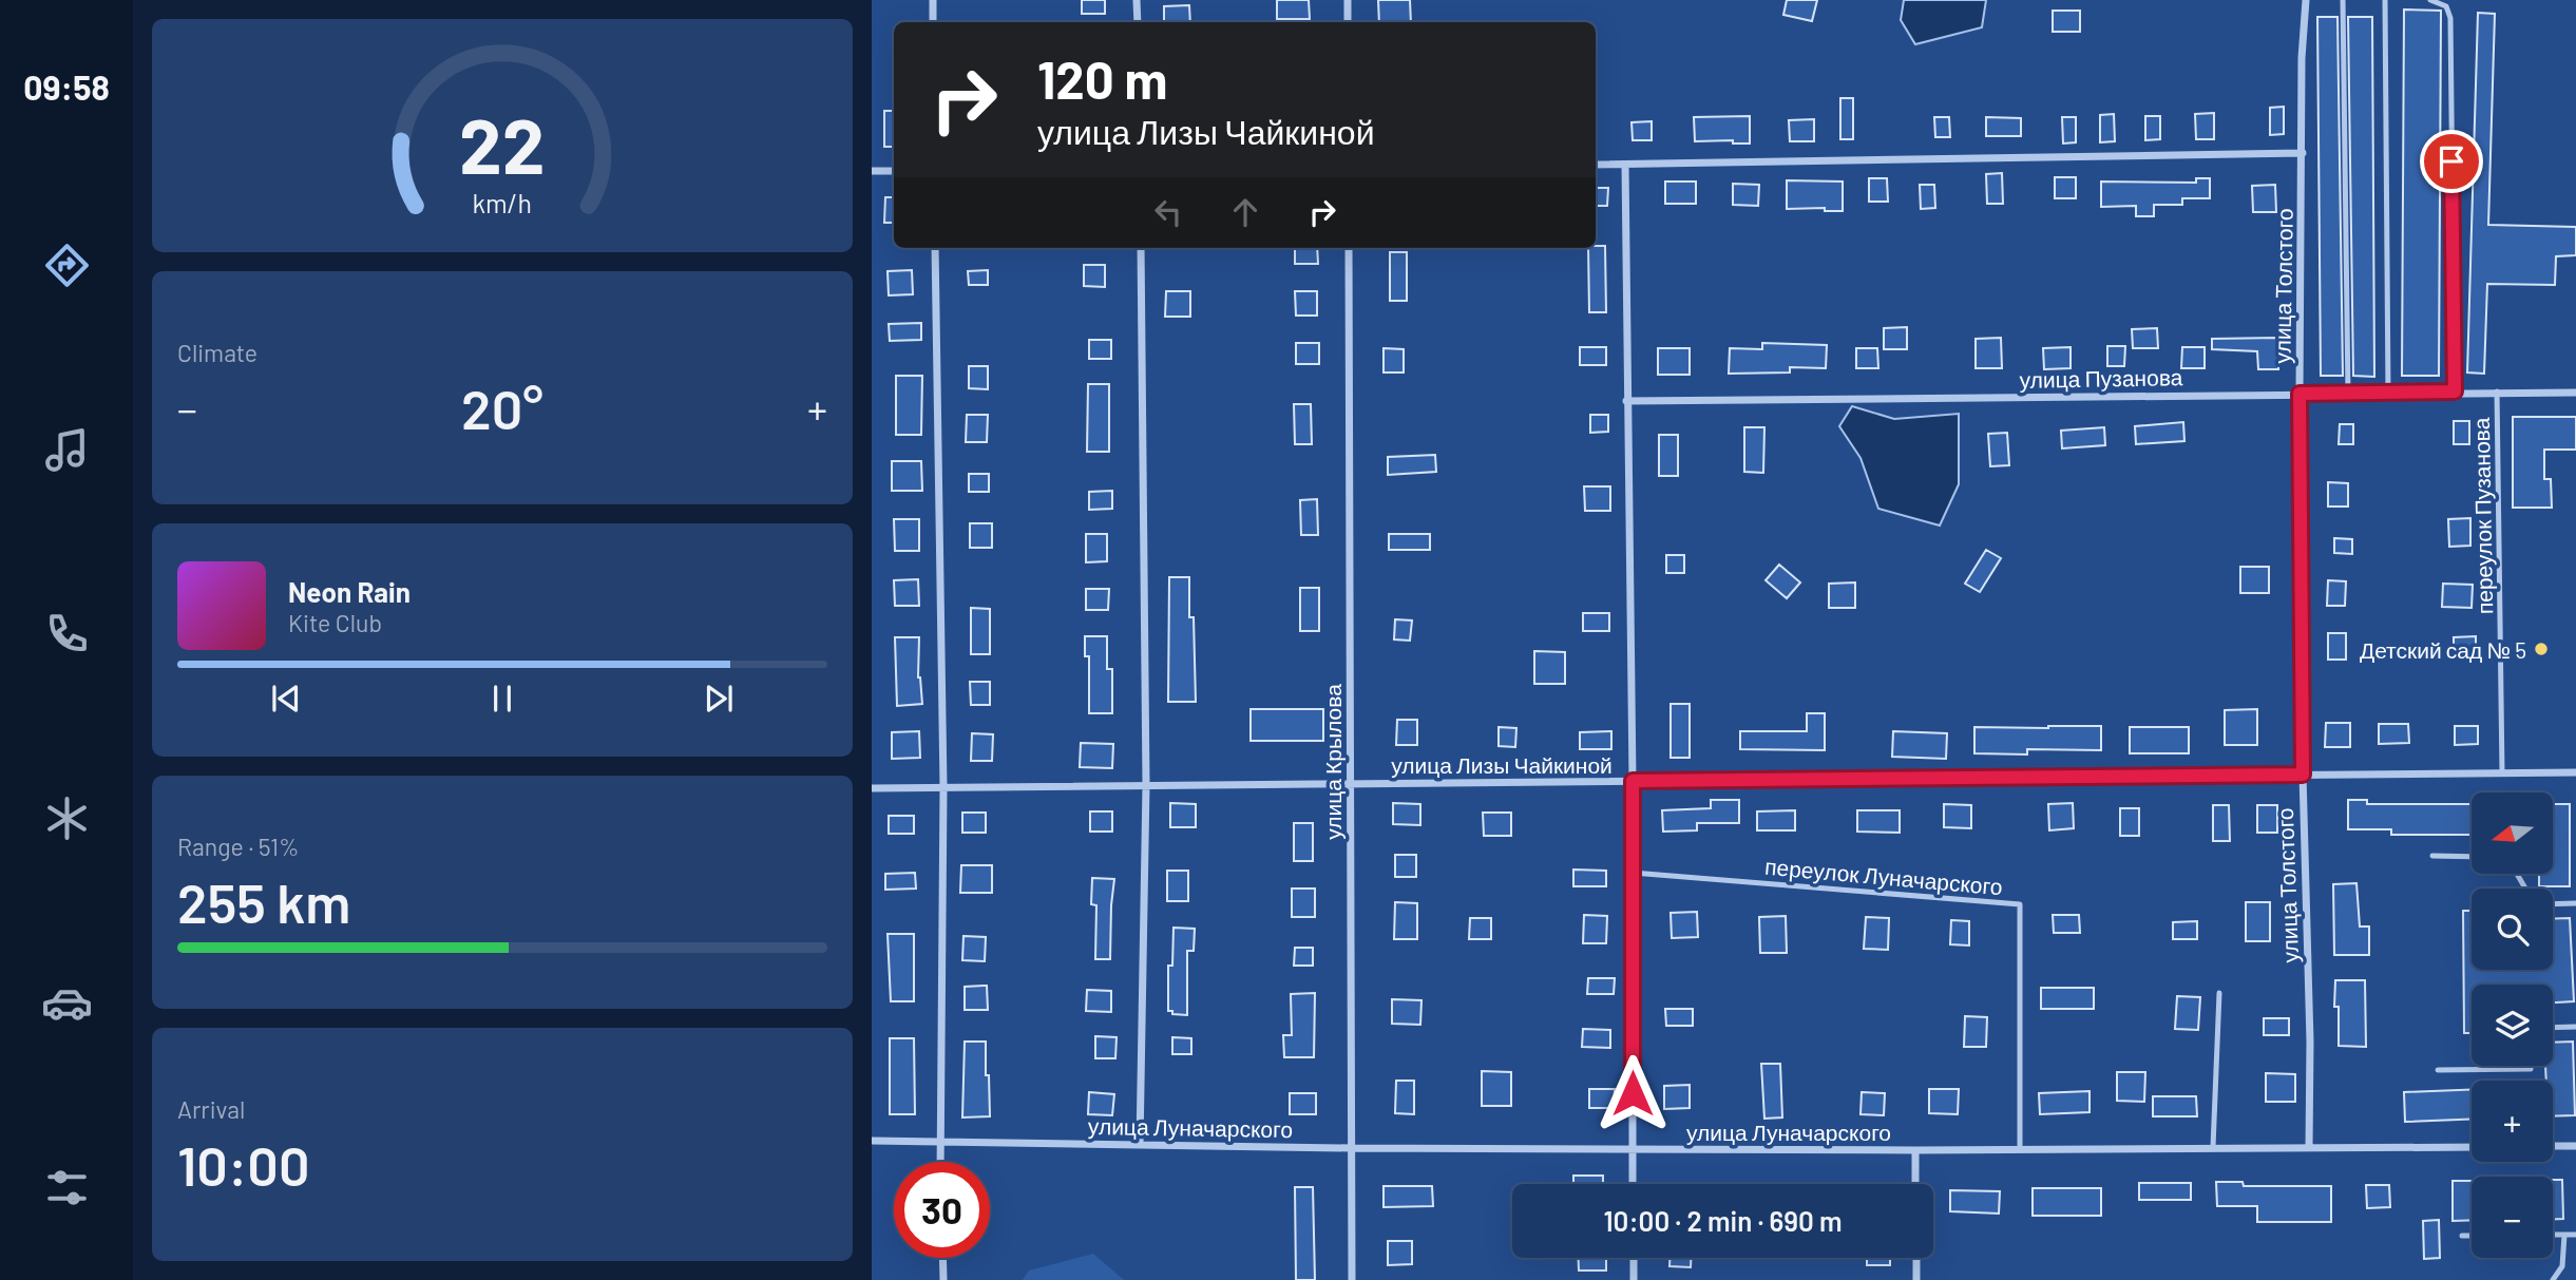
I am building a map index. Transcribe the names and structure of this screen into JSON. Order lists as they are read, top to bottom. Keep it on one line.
{"streets":{"street":["улица Толстого","улица Пузанова","улица Крылова","улица Лизы Чайкиной","улица Луначарского"],"lane":["переулок Пузанова","переулок Луначарского"]},"crossings":[["улица Толстого","улица Пузанова"],["улица Толстого","улица Лизы Чайкиной"],["улица Толстого","улица Луначарского"],["улица Пузанова","переулок Пузанова"],["переулок Пузанова","улица Лизы Чайкиной"],["улица Крылова","улица Лизы Чайкиной"],["улица Крылова","улица Луначарского"],["переулок Луначарского","улица Луначарского"]],"places":["Детский сад № 5"],"north":"left","page":{"tabs":"09:58","turn":["120 m","улица Лизы Чайкиной"],"tile":["Climate",["Range · 51%","255 km"],["Arrival","10:00"]],"heat":["−","20°","+"],"song":["Neon Rain","Kite Club"],"map_buttons":["+","−"],"limit":"30","trip":"10:00 · 2 min · 690 m","gauge":["22","km/h"]}}
